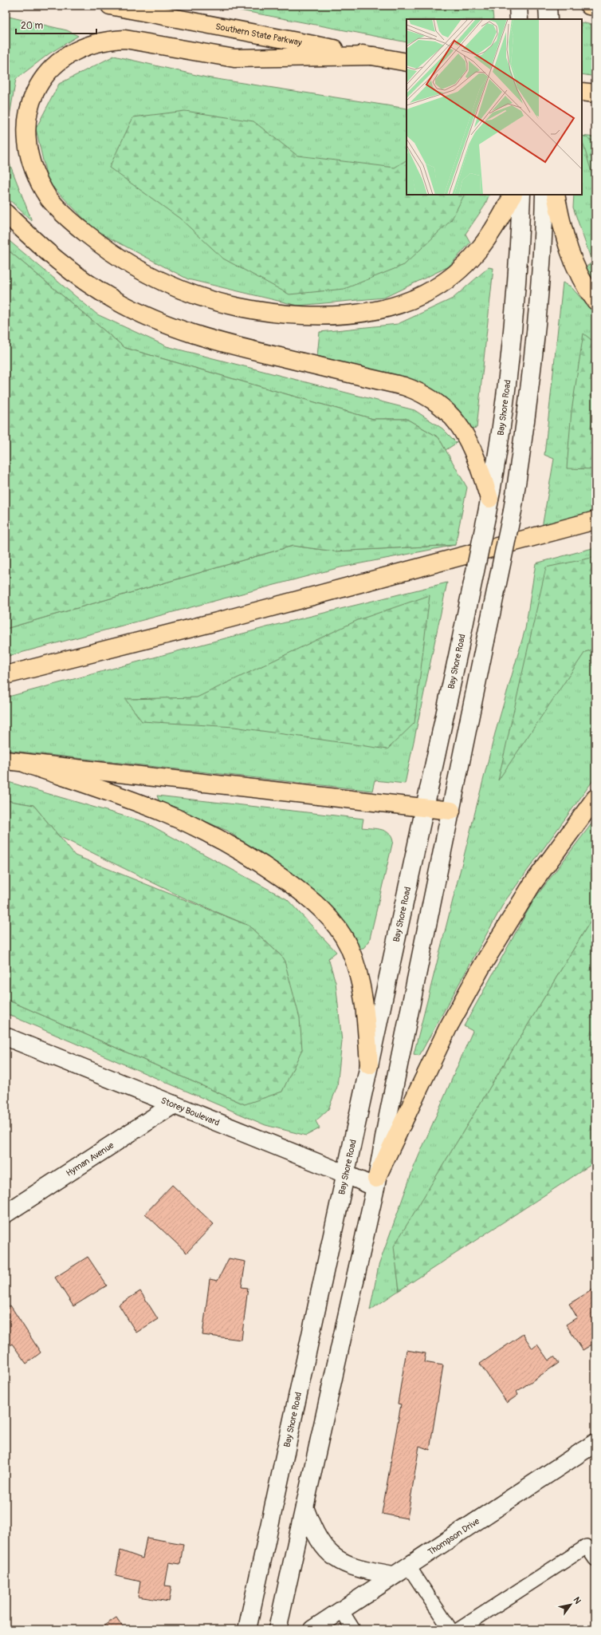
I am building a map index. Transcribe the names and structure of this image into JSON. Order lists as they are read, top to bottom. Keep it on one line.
{"streets":{"highway":["Southern State Parkway"],"main road":["Bay Shore Road","Storey Boulevard","Hyman Avenue","Thompson Drive"]},"crossings":[["Bay Shore Road","Storey Boulevard"],["Storey Boulevard","Hyman Avenue"]],"scale_bar":"20 m","north":"top right"}
